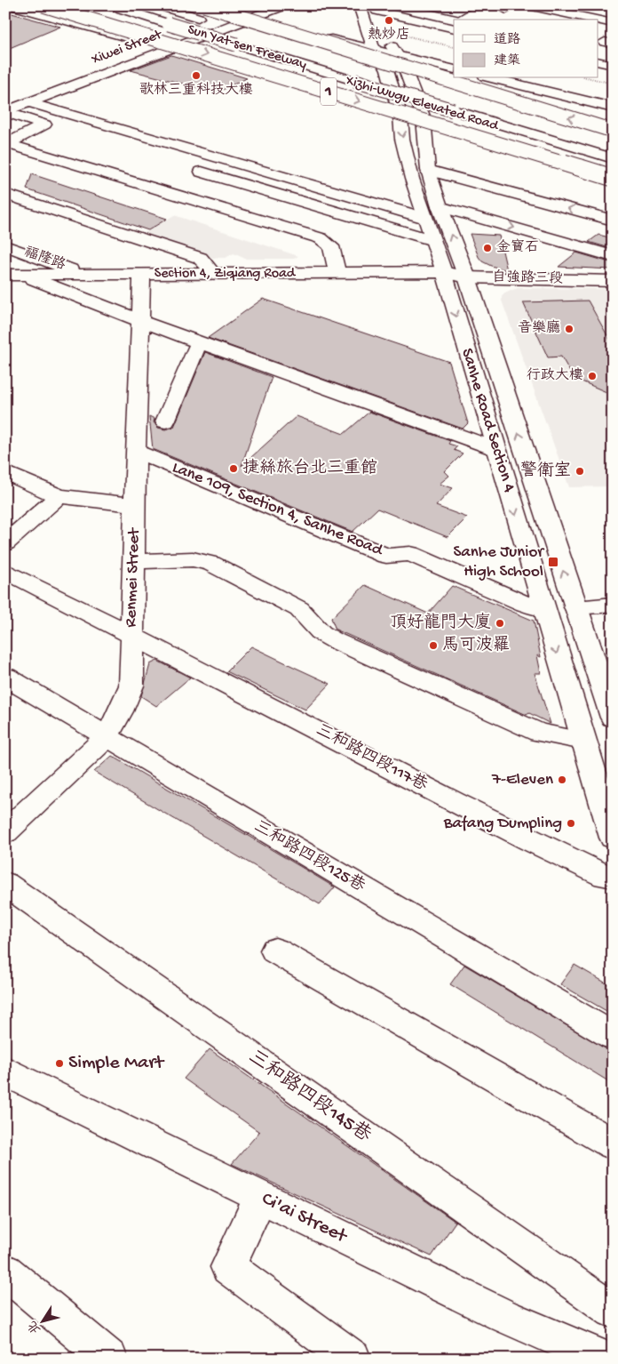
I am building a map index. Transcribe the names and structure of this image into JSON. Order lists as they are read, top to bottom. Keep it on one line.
{"streets":{"main road":["Xiwei Street","Sun Yat-sen Freeway","1","Xizhi-Wugu Elevated Road","福隆路","Section 4, Ziqiang Road","自強路三段","Sanhe Road Section 4","Lane 109, Section 4, Sanhe Road","Renmei Street","三和路四段117巷","三和路四段125巷","三和路四段145巷","Ci'ai Street"]},"crossings":[["福隆路","Section 4, Ziqiang Road"],["Section 4, Ziqiang Road","自強路三段"],["Section 4, Ziqiang Road","Sanhe Road Section 4"],["Section 4, Ziqiang Road","Renmei Street"],["自強路三段","Sanhe Road Section 4"],["Sanhe Road Section 4","Lane 109, Section 4, Sanhe Road"],["Lane 109, Section 4, Sanhe Road","Renmei Street"],["Renmei Street","三和路四段117巷"],["Renmei Street","三和路四段125巷"]],"places":{"other":["熱炒店","歌林三重科技大樓","金寶石","音樂廳","行政大樓","捷絲旅台北三重館","警衛室","頂好龍門大廈","馬可波羅","7-Eleven","Bafang Dumpling","Simple Mart"],"transit":["Sanhe Junior High School"]},"legend":["道路","建築"],"north":"bottom left"}
